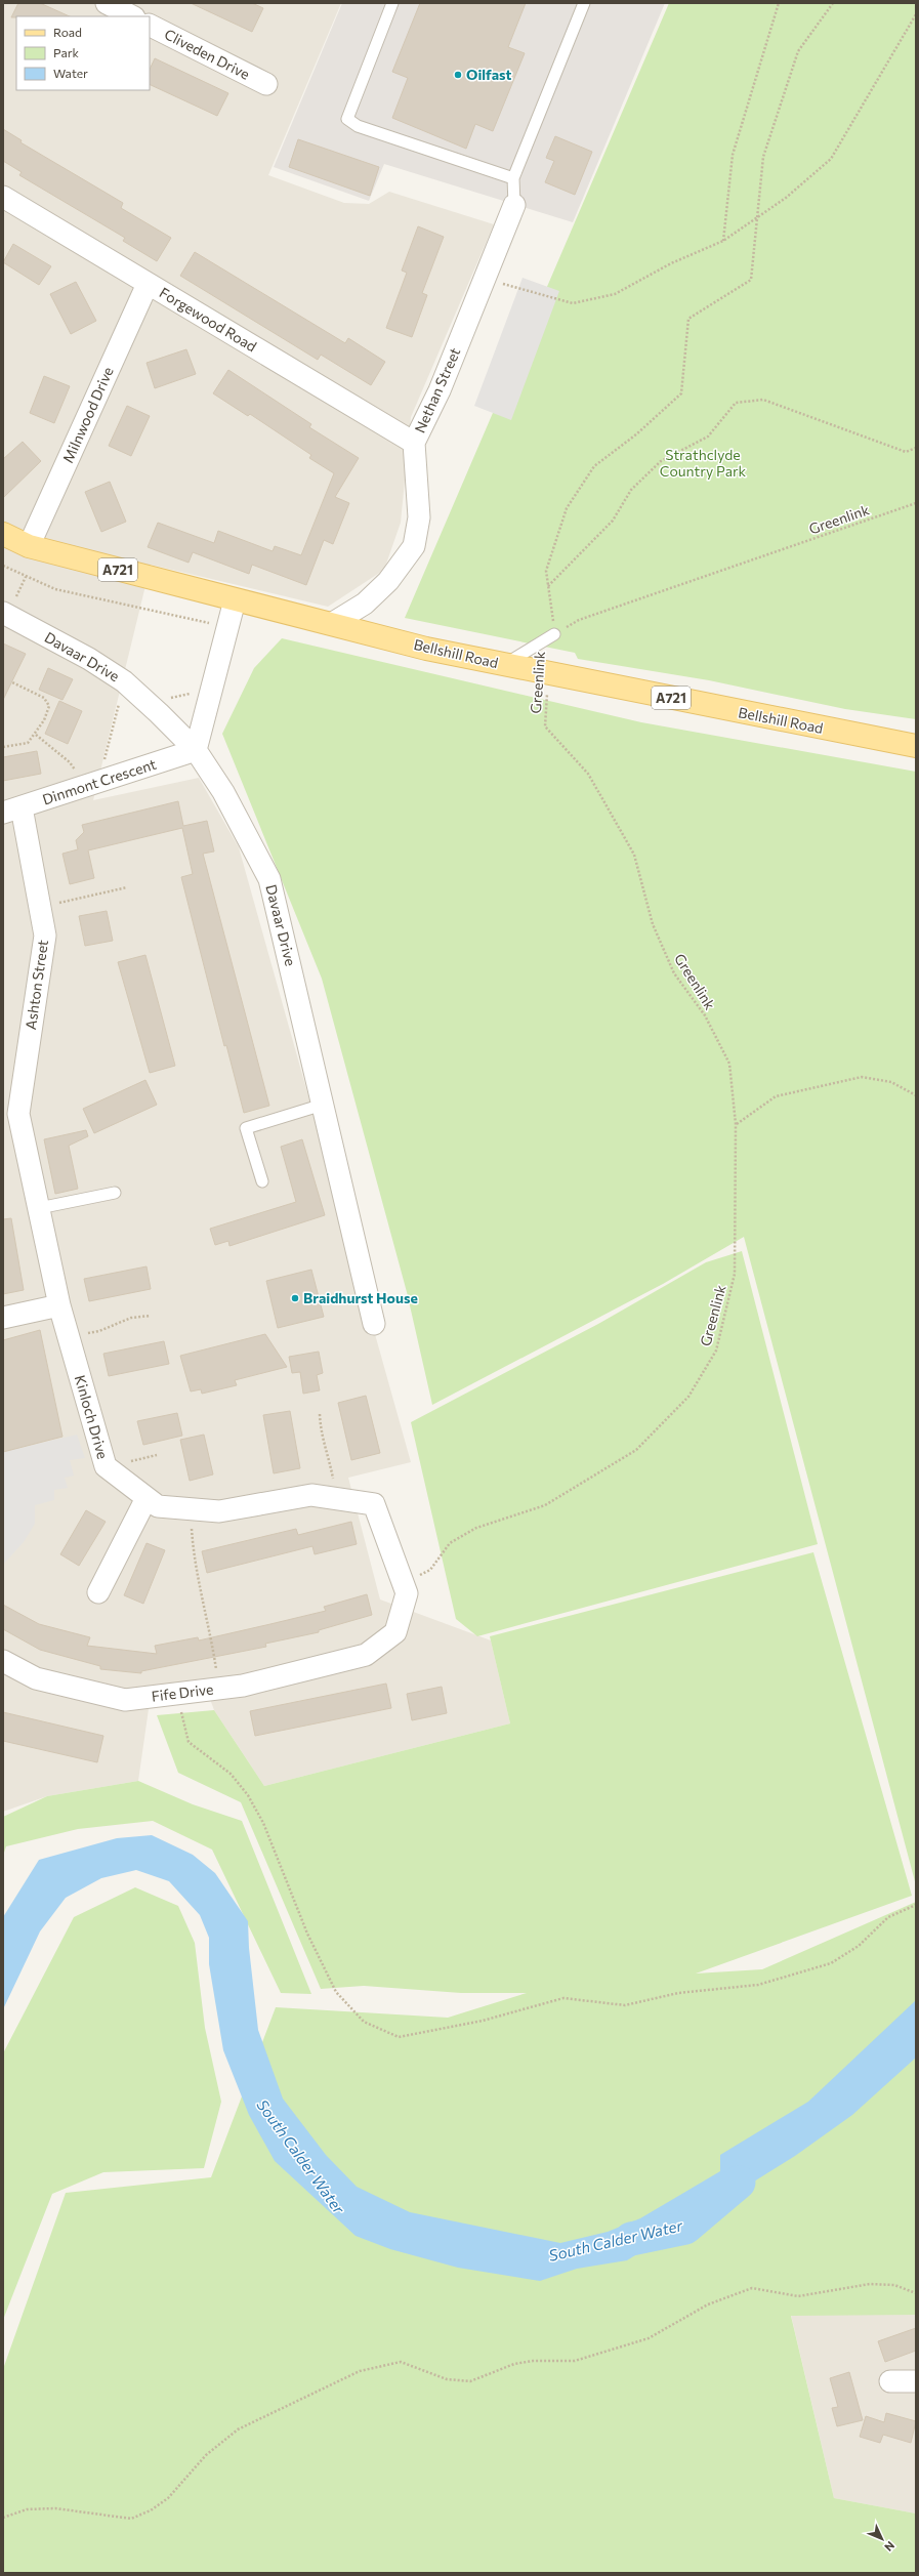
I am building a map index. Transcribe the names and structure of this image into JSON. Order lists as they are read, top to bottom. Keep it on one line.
{"streets":{"main road":["A721","Bellshill Road"],"street":["Cliveden Drive","Forgewood Road","Nethan Street","Milnwood Drive","Davaar Drive","Dinmont Crescent","Ashton Street","Kinloch Drive","Fife Drive"],"path":["Greenlink"]},"crossings":[["Forgewood Road","Nethan Street"],["Forgewood Road","Milnwood Drive"],["Nethan Street","Bellshill Road"],["Milnwood Drive","Bellshill Road"],["Greenlink","Bellshill Road"],["Greenlink","Kinloch Drive"],["Davaar Drive","Dinmont Crescent"],["Dinmont Crescent","Ashton Street"],["Ashton Street","Kinloch Drive"],["Kinloch Drive","Fife Drive"]],"water":["South Calder Water"],"parks":["Strathclyde Country Park"],"places":["Oilfast","Braidhurst House"],"legend":["Road","Park","Water"],"north":"bottom right"}
